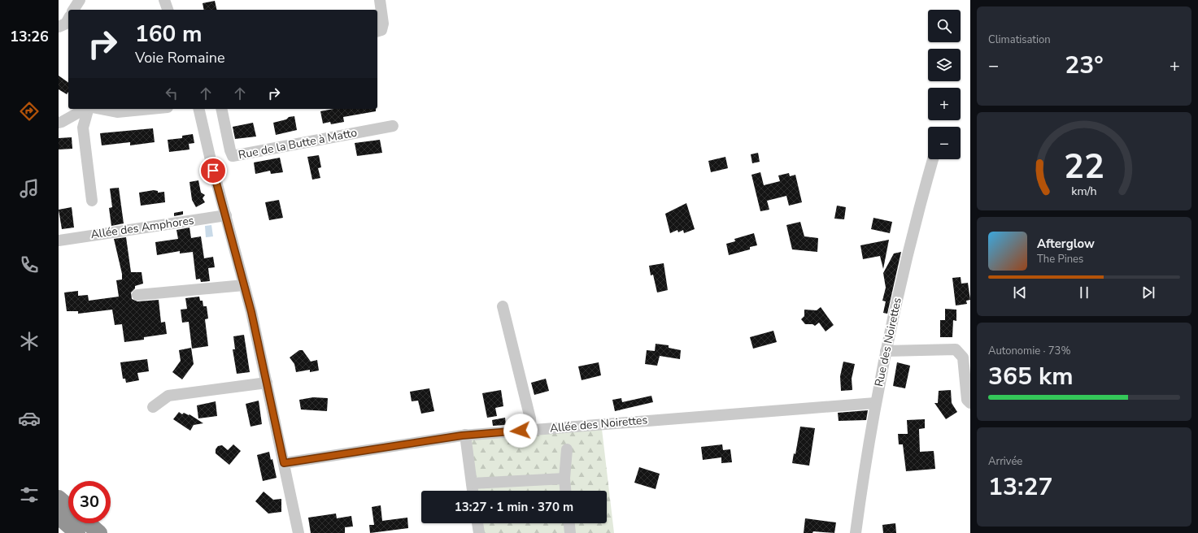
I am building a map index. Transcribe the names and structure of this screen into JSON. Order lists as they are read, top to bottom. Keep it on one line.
{"streets":{"street":["Rue de la Butte à Matto","Allée des Amphores","Rue des Noirettes","Allée des Noirettes"]},"crossings":[["Rue des Noirettes","Allée des Noirettes"]],"page":{"tabs":"13:26","tile":["Climatisation",["Autonomie · 73%","365 km"],["Arrivée","13:27"]],"map_buttons":["+","−"],"turn":["160 m","Voie Romaine"],"heat":["−","23°","+"],"song":["Afterglow","The Pines"],"limit":"30","trip":"13:27 · 1 min · 370 m","gauge":["22","km/h"]}}
